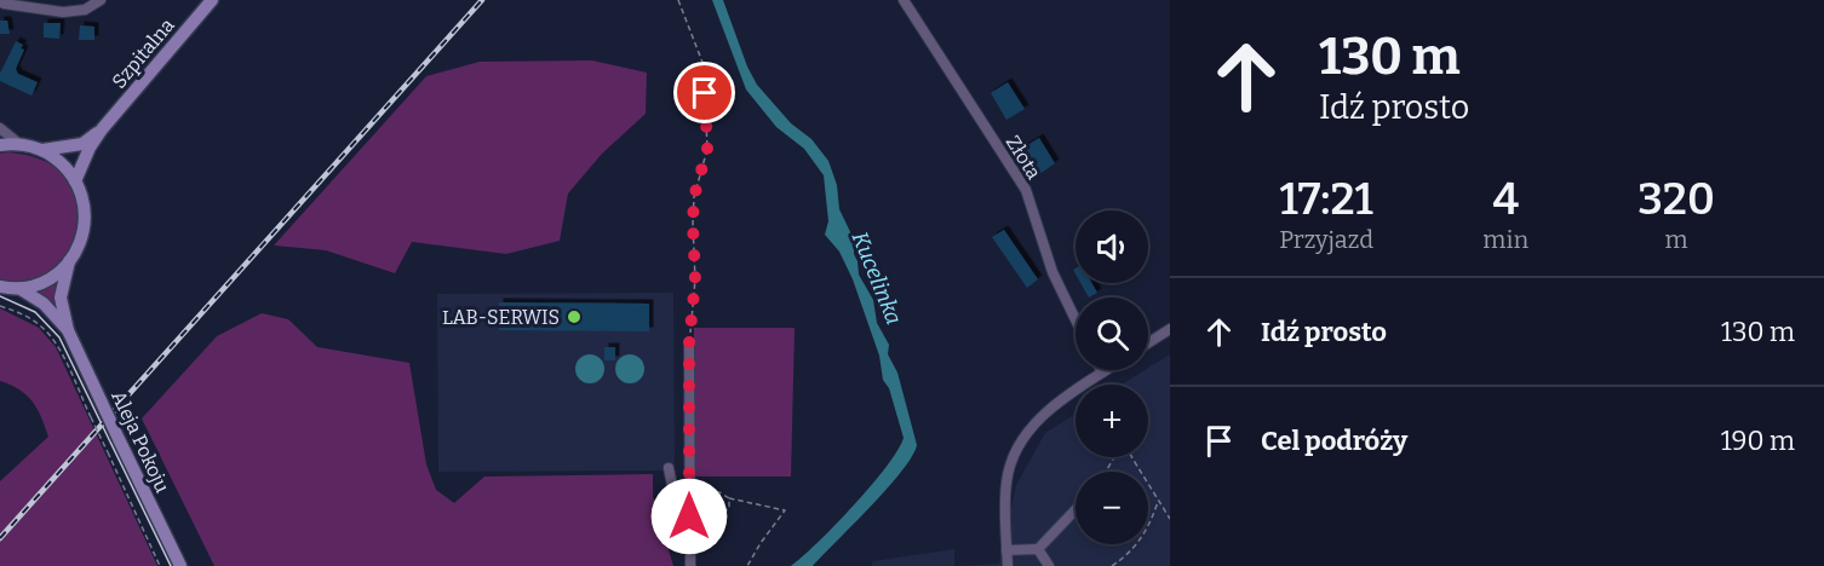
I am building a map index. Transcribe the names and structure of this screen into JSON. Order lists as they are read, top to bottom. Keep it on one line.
{"streets":{"street":["Szpitalna","Złota","Aleja Pokoju"]},"crossings":[["Szpitalna","Aleja Pokoju"]],"water":["Kucelinka"],"places":["LAB-SERWIS"],"page":{"turn":["130 m","Idź prosto"],"eta":["17:21","Przyjazd","4","min","320","m"],"map_buttons":["+","−"],"list":[{"name":"Idź prosto","value":"130 m"},{"name":"Cel podróży","value":"190 m"}]}}
